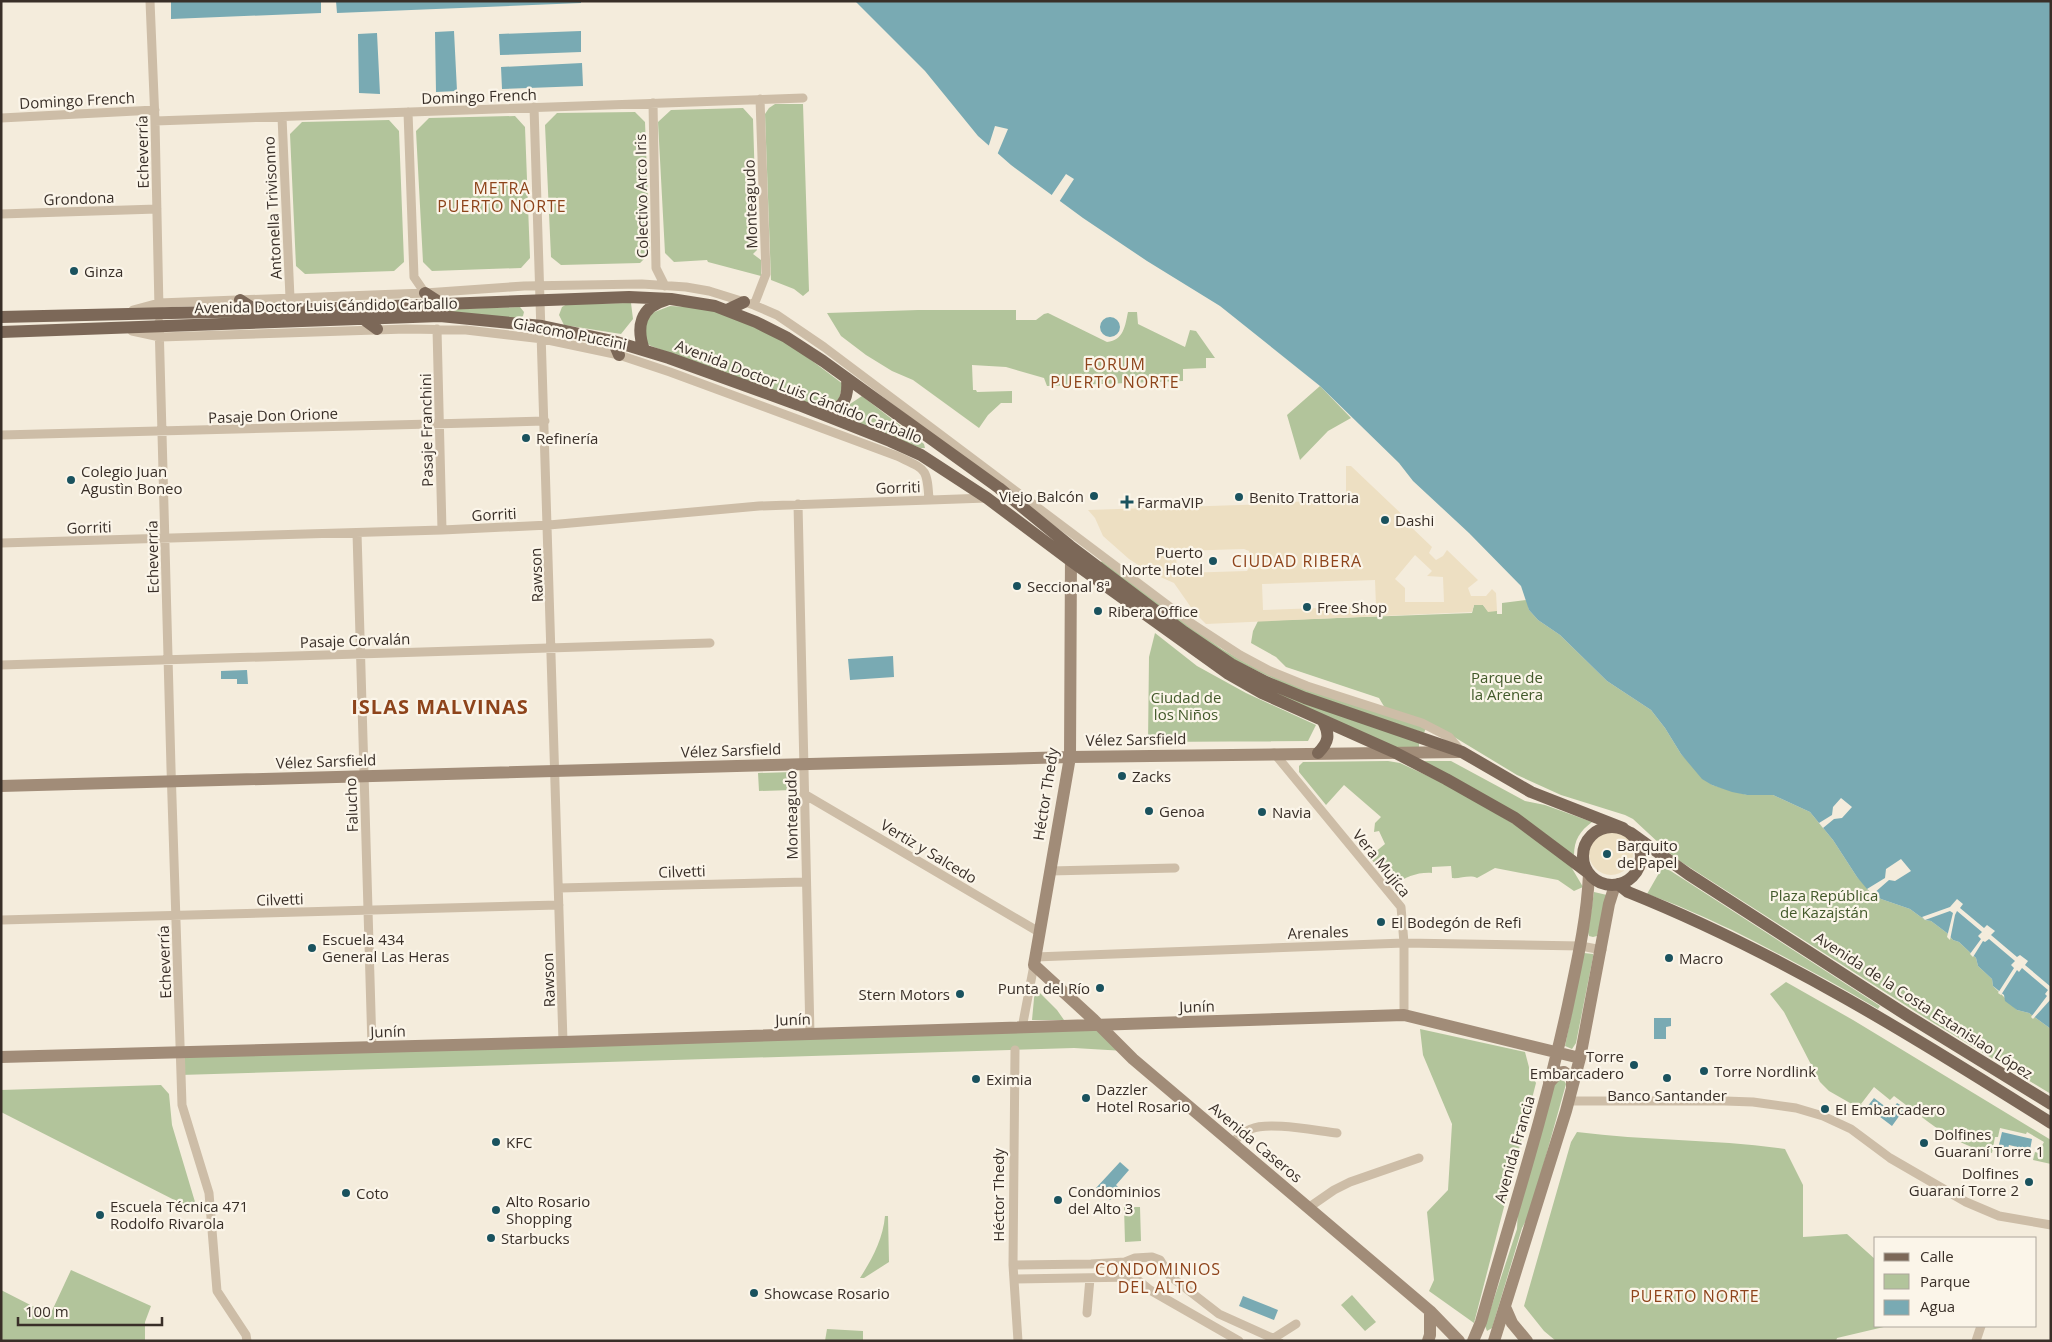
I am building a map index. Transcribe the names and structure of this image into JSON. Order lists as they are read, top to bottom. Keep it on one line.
{"streets":{"main road":["Avenida Doctor Luis Cándido Carballo","Vélez Sarsfield","Héctor Thedy","Avenida de la Costa Estanislao López","Junín","Avenida Caseros","Avenida Francia"],"street":["Domingo French","Echeverría","Colectivo Arco Iris","Grondona","Monteagudo","Antonella Trivisonno","Giacomo Puccini","Pasaje Don Orione","Pasaje Franchini","Gorriti","Rawson","Pasaje Corvalán","Falucho","Vertiz y Salcedo","Vera Mujíca","Cilvetti","Arenales"]},"crossings":[["Domingo French","Echeverría"],["Domingo French","Colectivo Arco Iris"],["Domingo French","Monteagudo"],["Domingo French","Antonella Trivisonno"],["Domingo French","Rawson"],["Echeverría","Grondona"],["Echeverría","Avenida Doctor Luis Cándido Carballo"],["Echeverría","Giacomo Puccini"],["Echeverría","Pasaje Don Orione"],["Echeverría","Gorriti"],["Echeverría","Pasaje Corvalán"],["Echeverría","Vélez Sarsfield"],["Echeverría","Cilvetti"],["Echeverría","Junín"],["Colectivo Arco Iris","Avenida Doctor Luis Cándido Carballo"],["Monteagudo","Avenida Doctor Luis Cándido Carballo"],["Monteagudo","Gorriti"],["Monteagudo","Vélez Sarsfield"],["Monteagudo","Vertiz y Salcedo"],["Monteagudo","Cilvetti"],["Monteagudo","Junín"],["Antonella Trivisonno","Avenida Doctor Luis Cándido Carballo"],["Avenida Doctor Luis Cándido Carballo","Giacomo Puccini"],["Avenida Doctor Luis Cándido Carballo","Gorriti"],["Avenida Doctor Luis Cándido Carballo","Rawson"],["Avenida Doctor Luis Cándido Carballo","Vélez Sarsfield"],["Avenida Doctor Luis Cándido Carballo","Héctor Thedy"],["Avenida Doctor Luis Cándido Carballo","Avenida de la Costa Estanislao López"],["Avenida Doctor Luis Cándido Carballo","Avenida Francia"],["Giacomo Puccini","Pasaje Franchini"],["Giacomo Puccini","Gorriti"],["Giacomo Puccini","Rawson"],["Pasaje Don Orione","Pasaje Franchini"],["Pasaje Don Orione","Rawson"],["Pasaje Franchini","Gorriti"],["Gorriti","Rawson"],["Gorriti","Falucho"],["Rawson","Pasaje Corvalán"],["Rawson","Vélez Sarsfield"],["Rawson","Cilvetti"],["Rawson","Junín"],["Pasaje Corvalán","Falucho"],["Vélez Sarsfield","Héctor Thedy"],["Vélez Sarsfield","Falucho"],["Vélez Sarsfield","Vera Mujíca"],["Héctor Thedy","Vertiz y Salcedo"],["Héctor Thedy","Arenales"],["Héctor Thedy","Junín"],["Héctor Thedy","Avenida Caseros"],["Falucho","Cilvetti"],["Falucho","Junín"],["Vera Mujíca","Arenales"],["Vera Mujíca","Junín"],["Arenales","Avenida Caseros"],["Arenales","Avenida Francia"],["Avenida de la Costa Estanislao López","Avenida Francia"],["Junín","Avenida Caseros"],["Junín","Avenida Francia"]],"districts":["METRA PUERTO NORTE","FORUM PUERTO NORTE","CIUDAD RIBERA","ISLAS MALVINAS","CONDOMINIOS DEL ALTO","PUERTO NORTE"],"parks":["Parque de la Arenera","Ciudad de los Niños","Plaza República de Kazajstán"],"places":{"other":["Ginza","Refinería","Colegio Juan Agustìn Boneo","Viejo Balcón","Benito Trattoria","Dashi","Puerto Norte Hotel","Seccional 8ª","Free Shop","Ribera Office","Zacks","Genoa","Navia","Barquito de Papel","El Bodegón de Refi","Escuela 434 General Las Heras","Macro","Punta del Río","Stern Motors","Torre Embarcadero","Torre Nordlink","Banco Santander","Eximia","Dazzler Hotel Rosario","El Embarcadero","KFC","Dolfines Guaraní Torre 1","Dolfines Guaraní Torre 2","Coto","Condominios del Alto 3","Alto Rosario Shopping","Escuela Técnica 471 Rodolfo Rivarola","Starbucks","Showcase Rosario"],"health":["FarmaVIP"]},"legend":["Calle","Parque","Agua"],"scale_bar":"100 m"}
